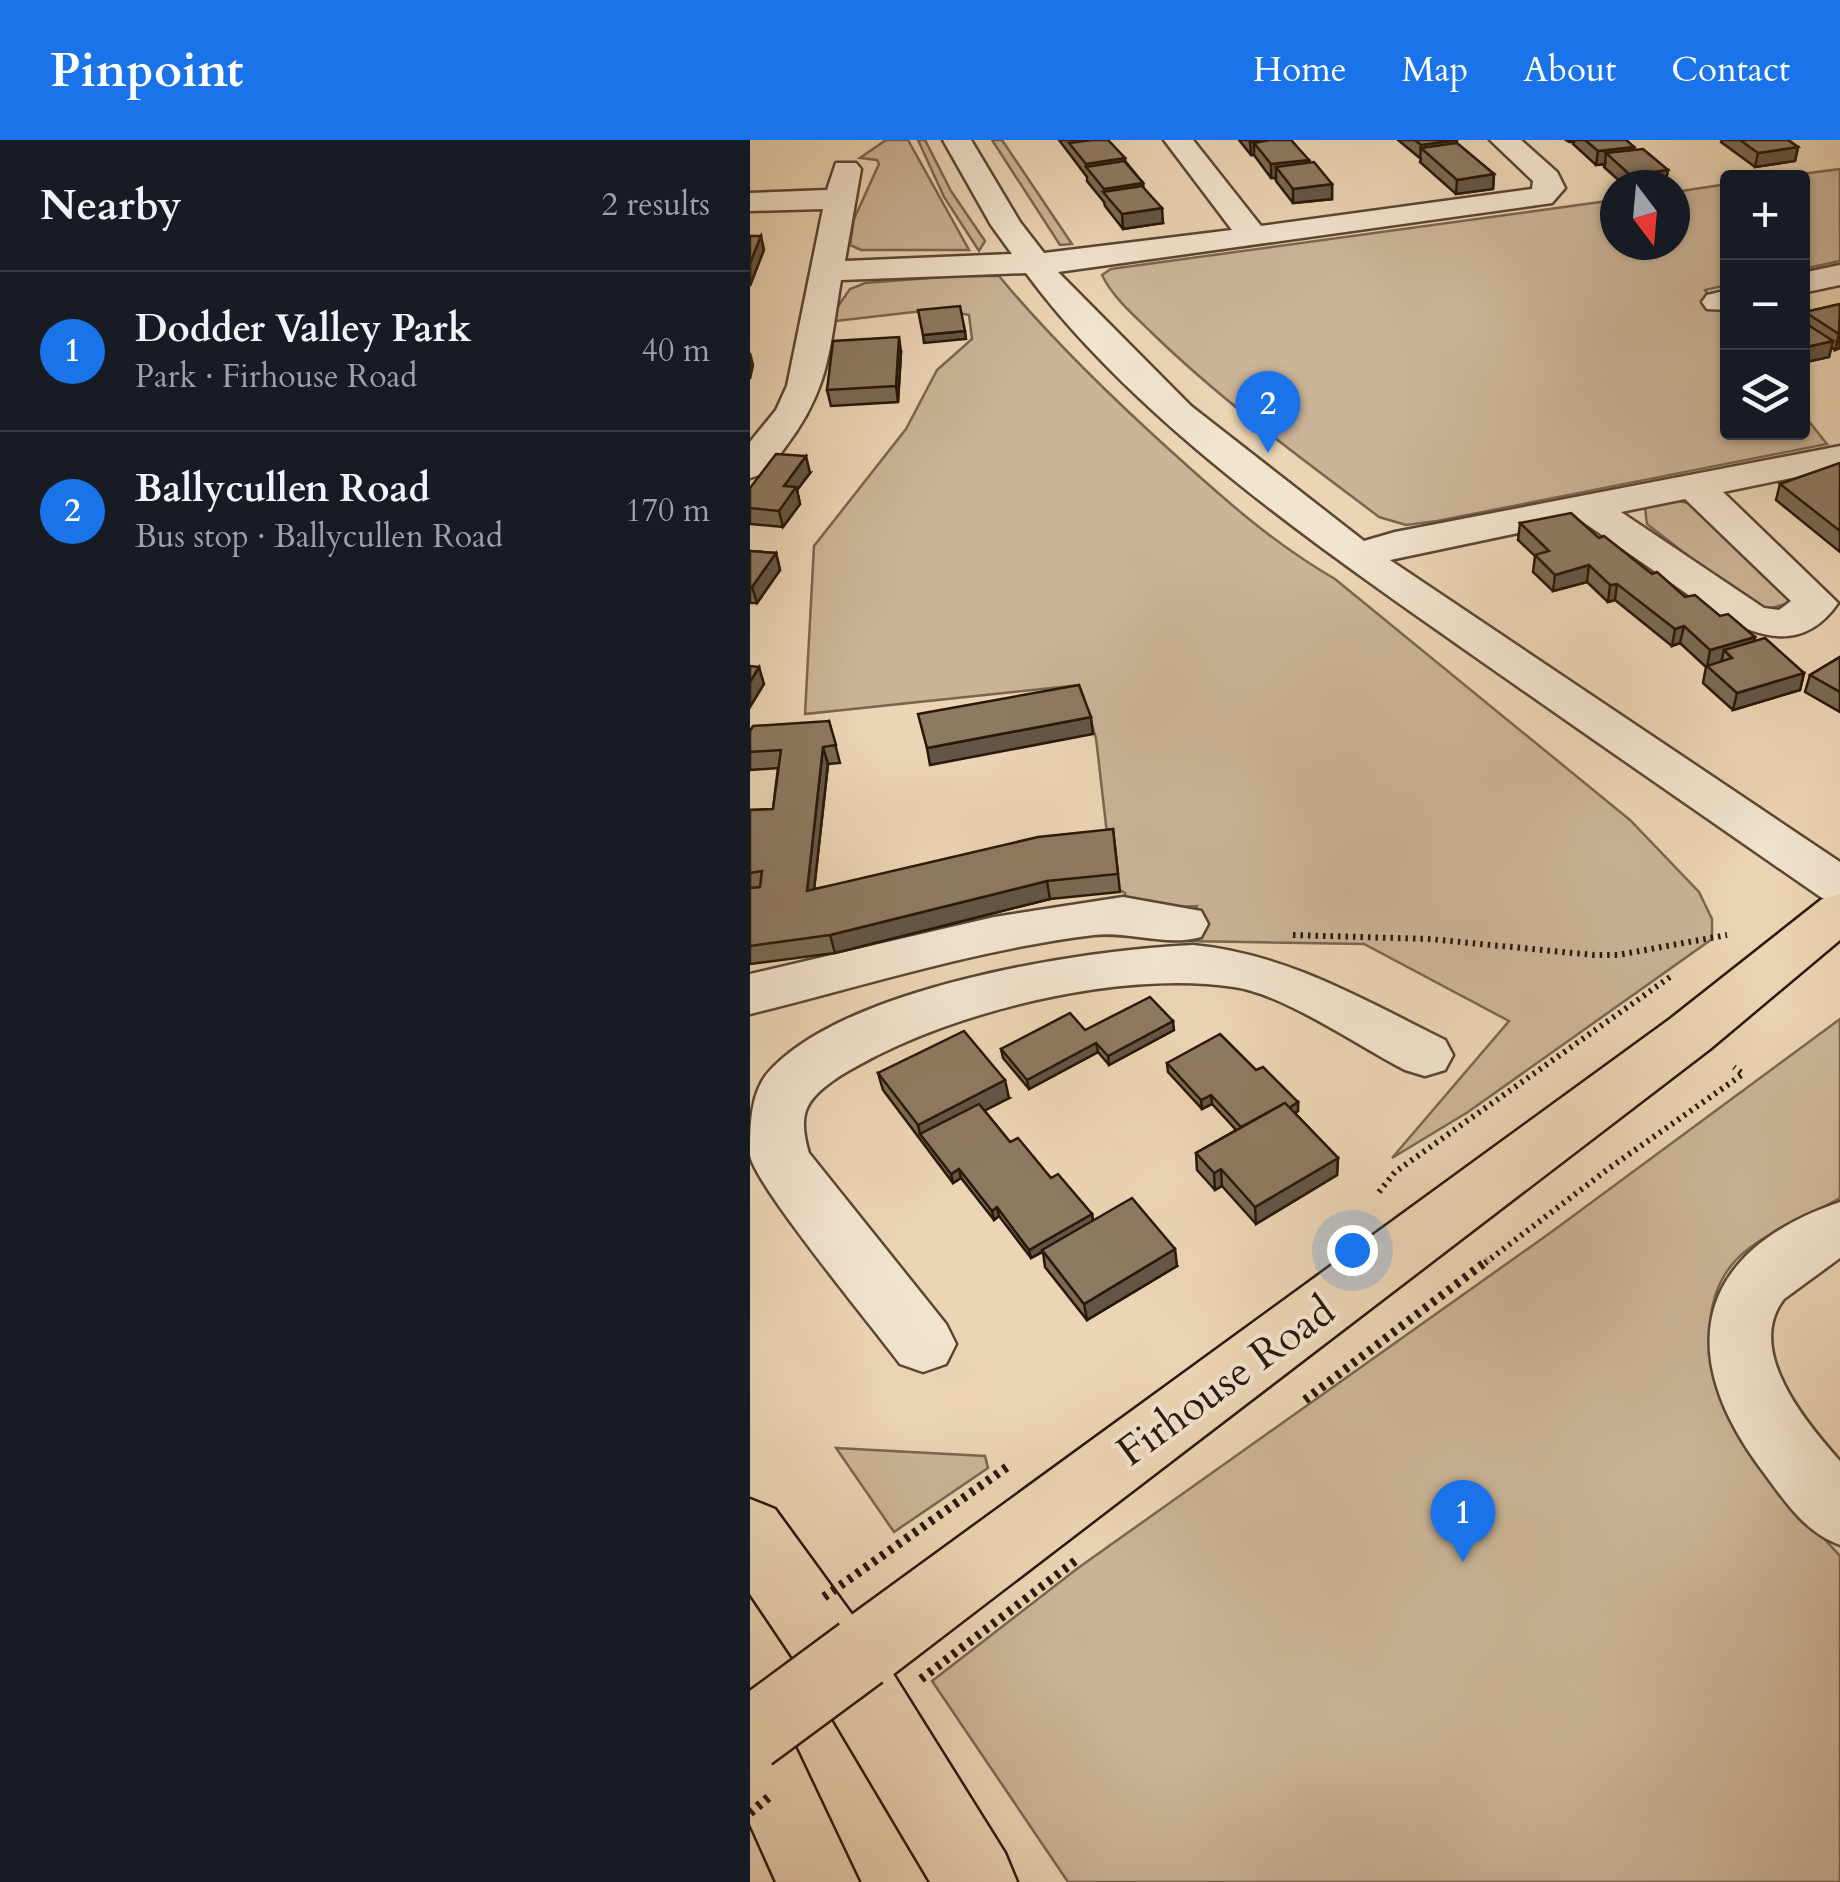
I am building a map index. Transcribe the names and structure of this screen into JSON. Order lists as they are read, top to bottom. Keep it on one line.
{"streets":{"main road":["Firhouse Road"]},"north":"bottom","page":{"header":"Pinpoint","nav":["Home","Map","About","Contact"],"heading":["Nearby","2 results"],"map_buttons":["+","−"],"list":[{"mark":"1","name":"Dodder Valley Park","note":"Park · Firhouse Road","value":"40 m"},{"mark":"2","name":"Ballycullen Road","note":"Bus stop · Ballycullen Road","value":"170 m"}],"pins":["2","1"]}}
